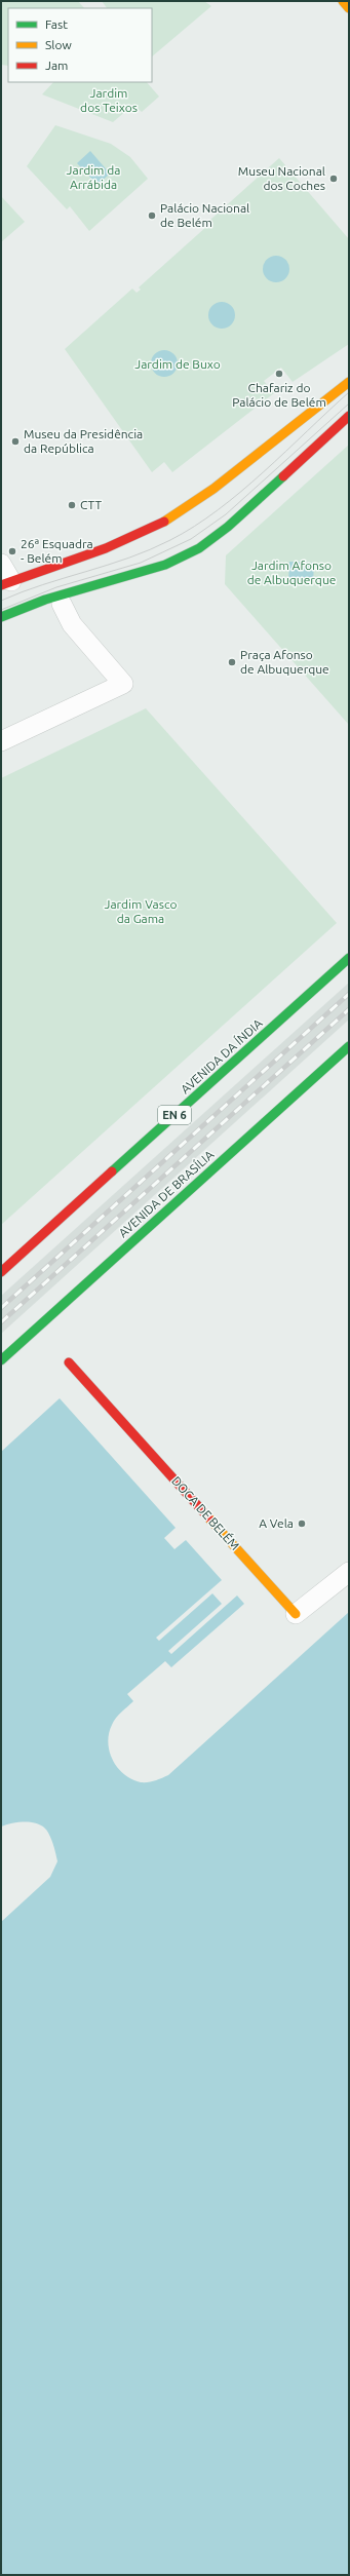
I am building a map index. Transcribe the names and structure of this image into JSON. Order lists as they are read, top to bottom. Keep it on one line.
{"streets":{"main road":["AVENIDA DA ÍNDIA","EN 6","AVENIDA DE BRASÍLIA","DOCA DE BELÉM"]},"parks":["Jardim dos Teixos","Jardim da Arrábida","Jardim de Buxo","Jardim Afonso de Albuquerque","Jardim Vasco da Gama"],"places":["Museu Nacional dos Coches","Palácio Nacional de Belém","Chafariz do Palácio de Belém","Museu da Presidência da República","CTT","26ª Esquadra - Belém","Praça Afonso de Albuquerque","A Vela"],"legend":["Fast","Slow","Jam"]}
